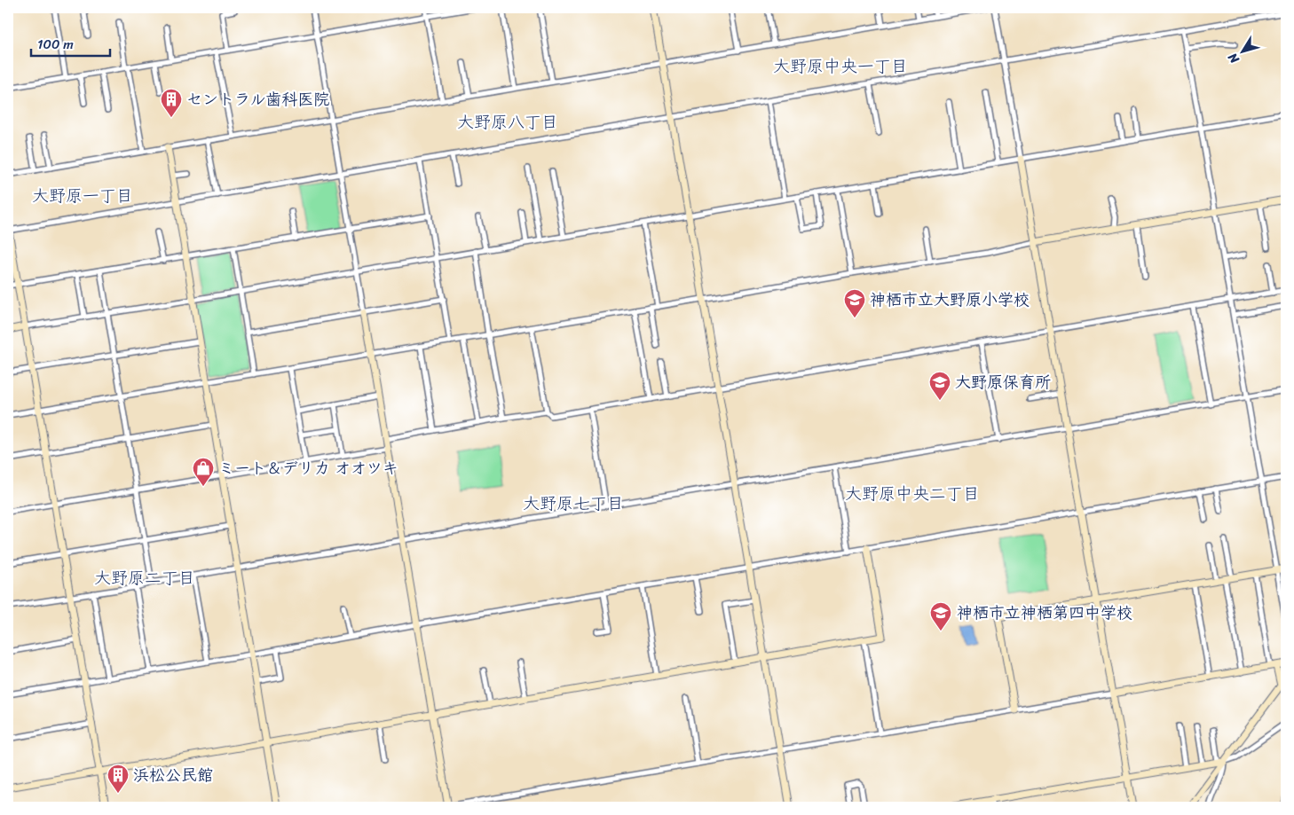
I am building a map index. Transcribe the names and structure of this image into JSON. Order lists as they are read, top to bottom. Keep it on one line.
{"districts":["大野原中央一丁目","大野原八丁目","大野原一丁目","大野原中央二丁目","大野原七丁目","大野原二丁目"],"places":{"building":["セントラル歯科医院","浜松公民館"],"school or university":["神栖市立大野原小学校","大野原保育所","神栖市立神栖第四中学校"],"shop":["ミート＆デリカ オオツキ"]},"scale_bar":"100 m","north":"bottom left"}
